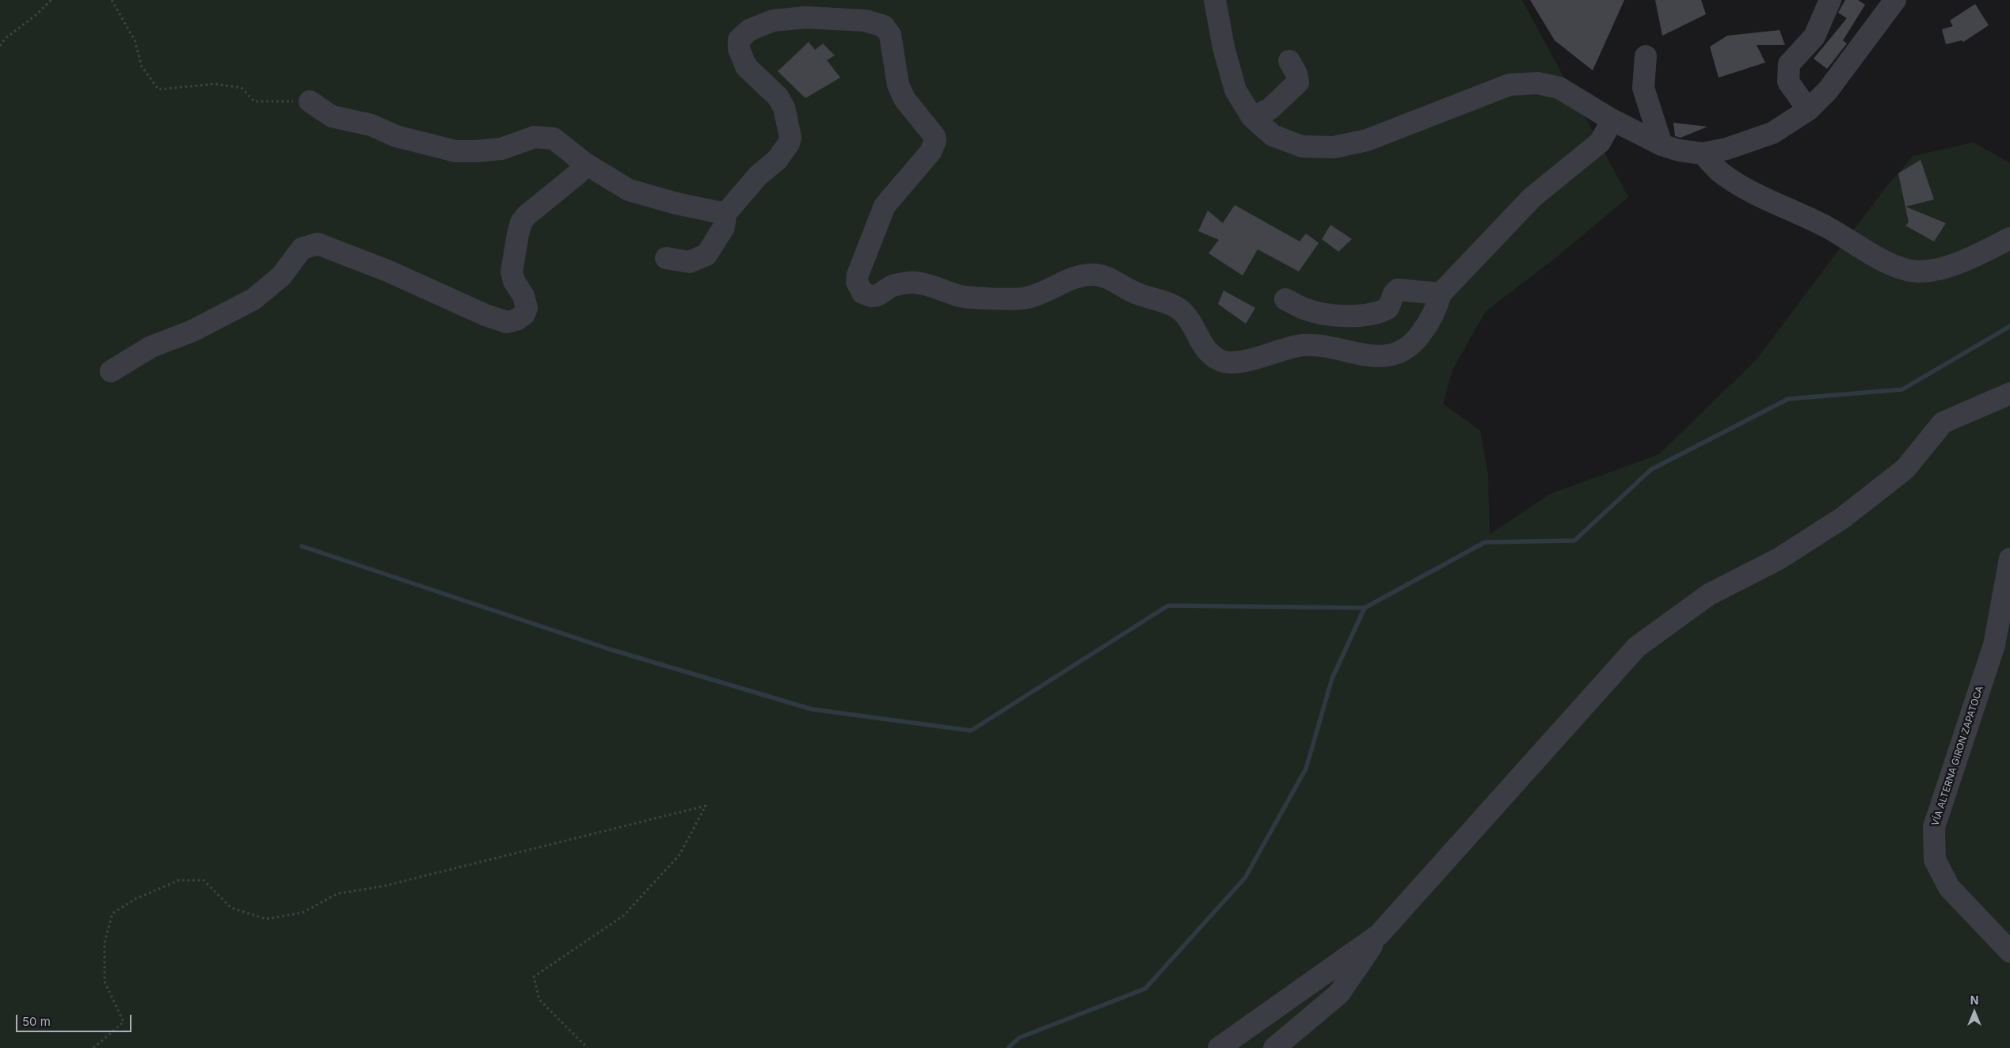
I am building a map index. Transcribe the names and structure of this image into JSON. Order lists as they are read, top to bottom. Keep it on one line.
{"streets":{"street":["VÍA ALTERNA GIRON ZAPATOCA"]},"scale_bar":"50 m","north":"top"}
